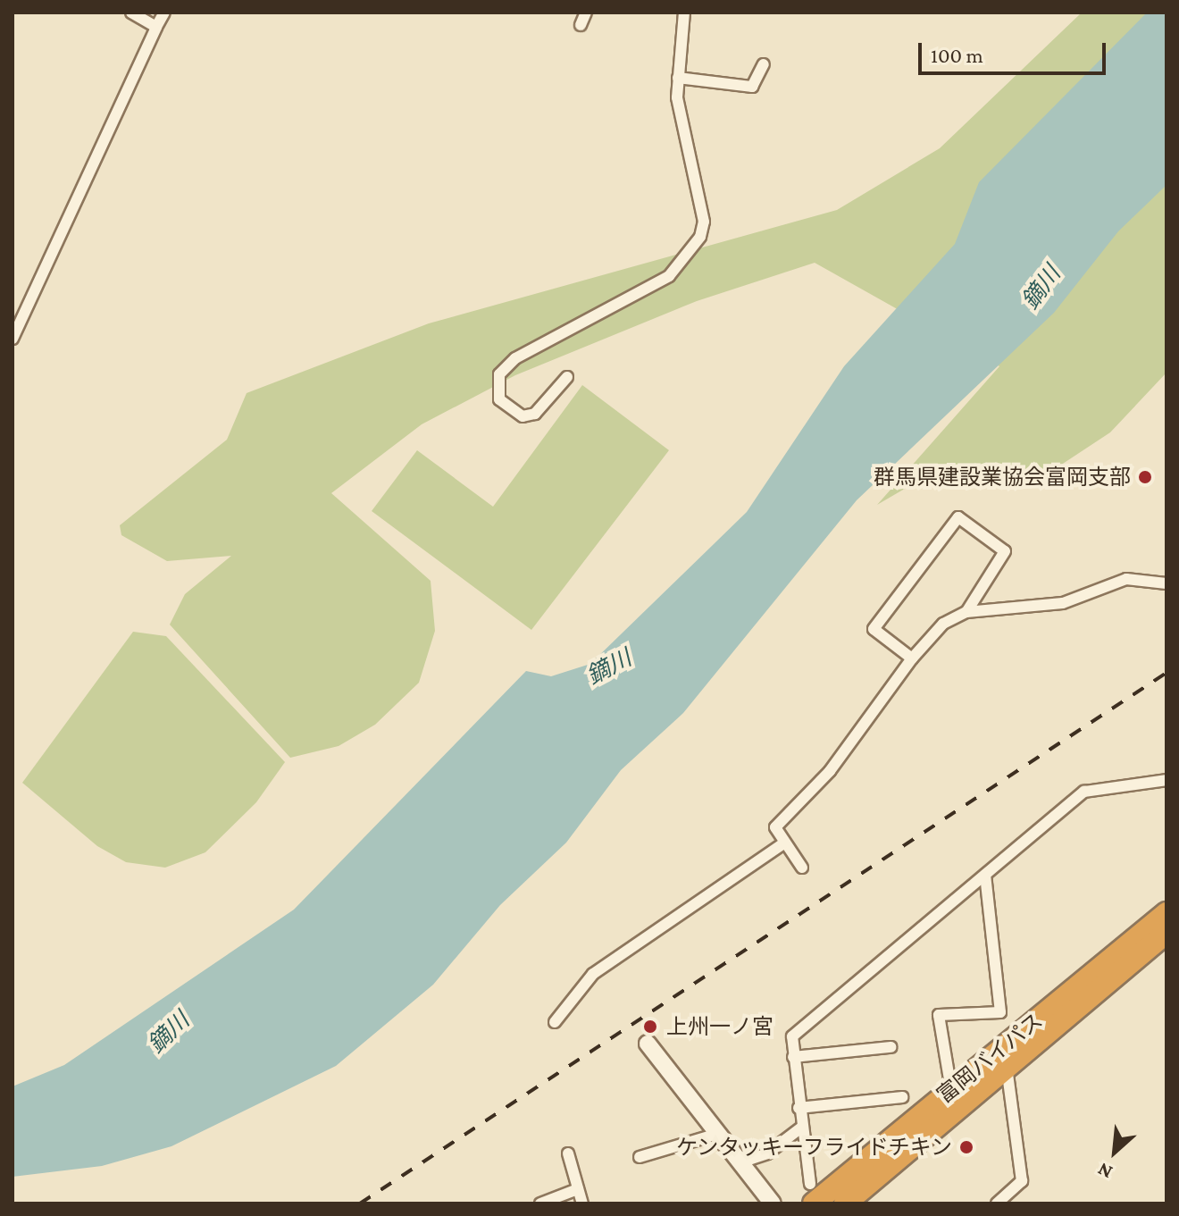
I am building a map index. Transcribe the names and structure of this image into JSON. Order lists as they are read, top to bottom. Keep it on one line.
{"streets":{"highway":["富岡バイパス"]},"water":["鏑川"],"places":["群馬県建設業協会富岡支部","上州一ノ宮","ケンタッキーフライドチキン"],"scale_bar":"100 m","north":"bottom left"}
